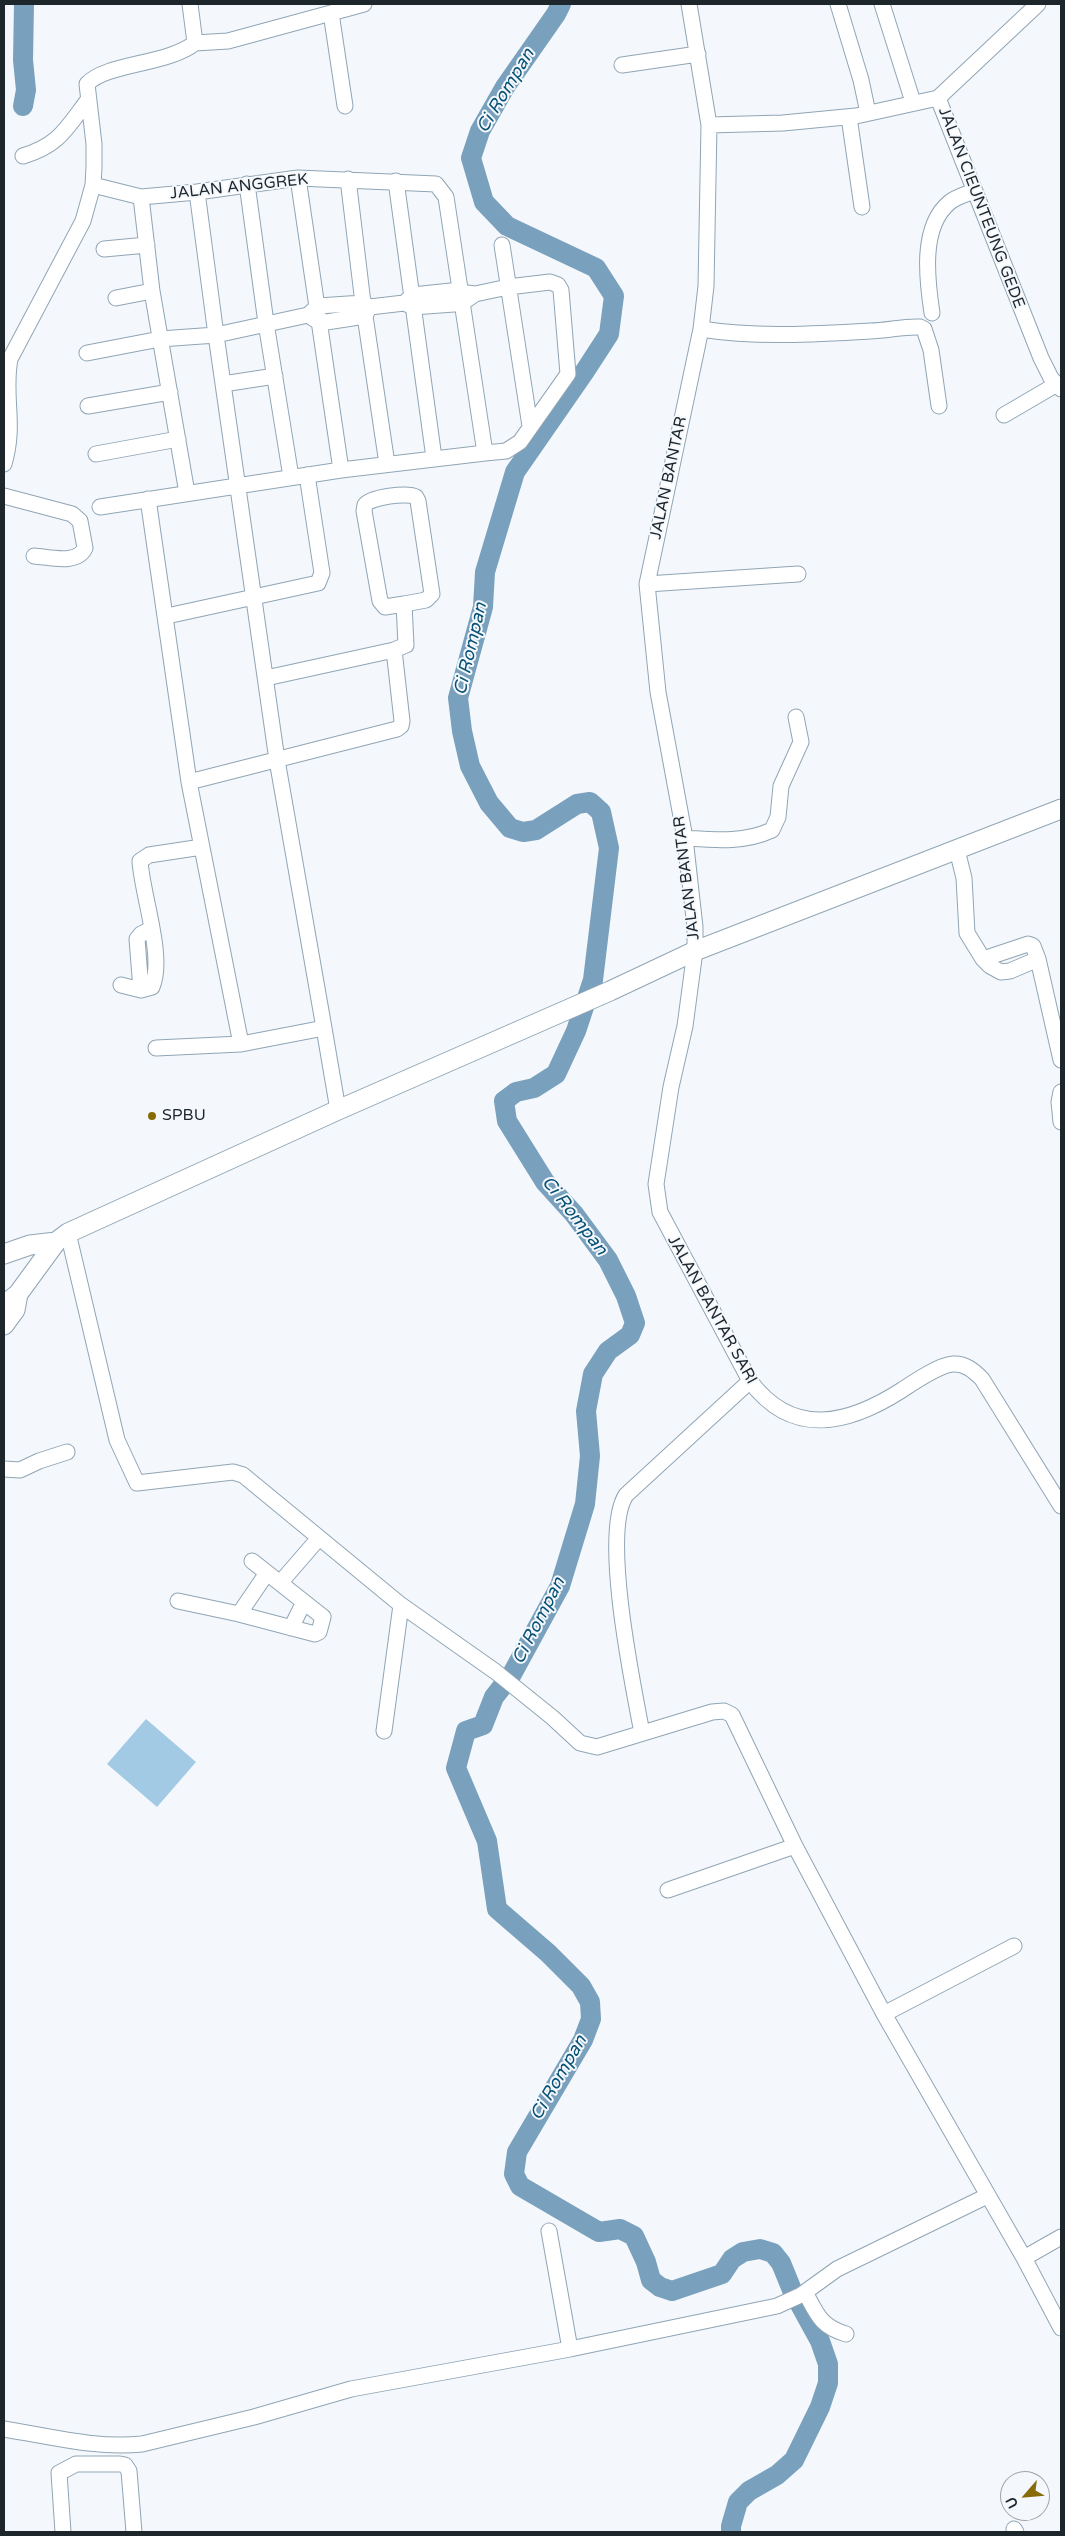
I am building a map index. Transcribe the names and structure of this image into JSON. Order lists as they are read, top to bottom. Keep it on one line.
{"streets":{"street":["JALAN ANGGREK","JALAN CIEUNTEUNG GEDE","JALAN BANTAR","JALAN BANTAR SARI"]},"crossings":[["JALAN CIEUNTEUNG GEDE","JALAN BANTAR"],["JALAN BANTAR","JALAN BANTAR SARI"]],"water":["Ci Rompan"],"places":["SPBU"],"north":"bottom left"}
